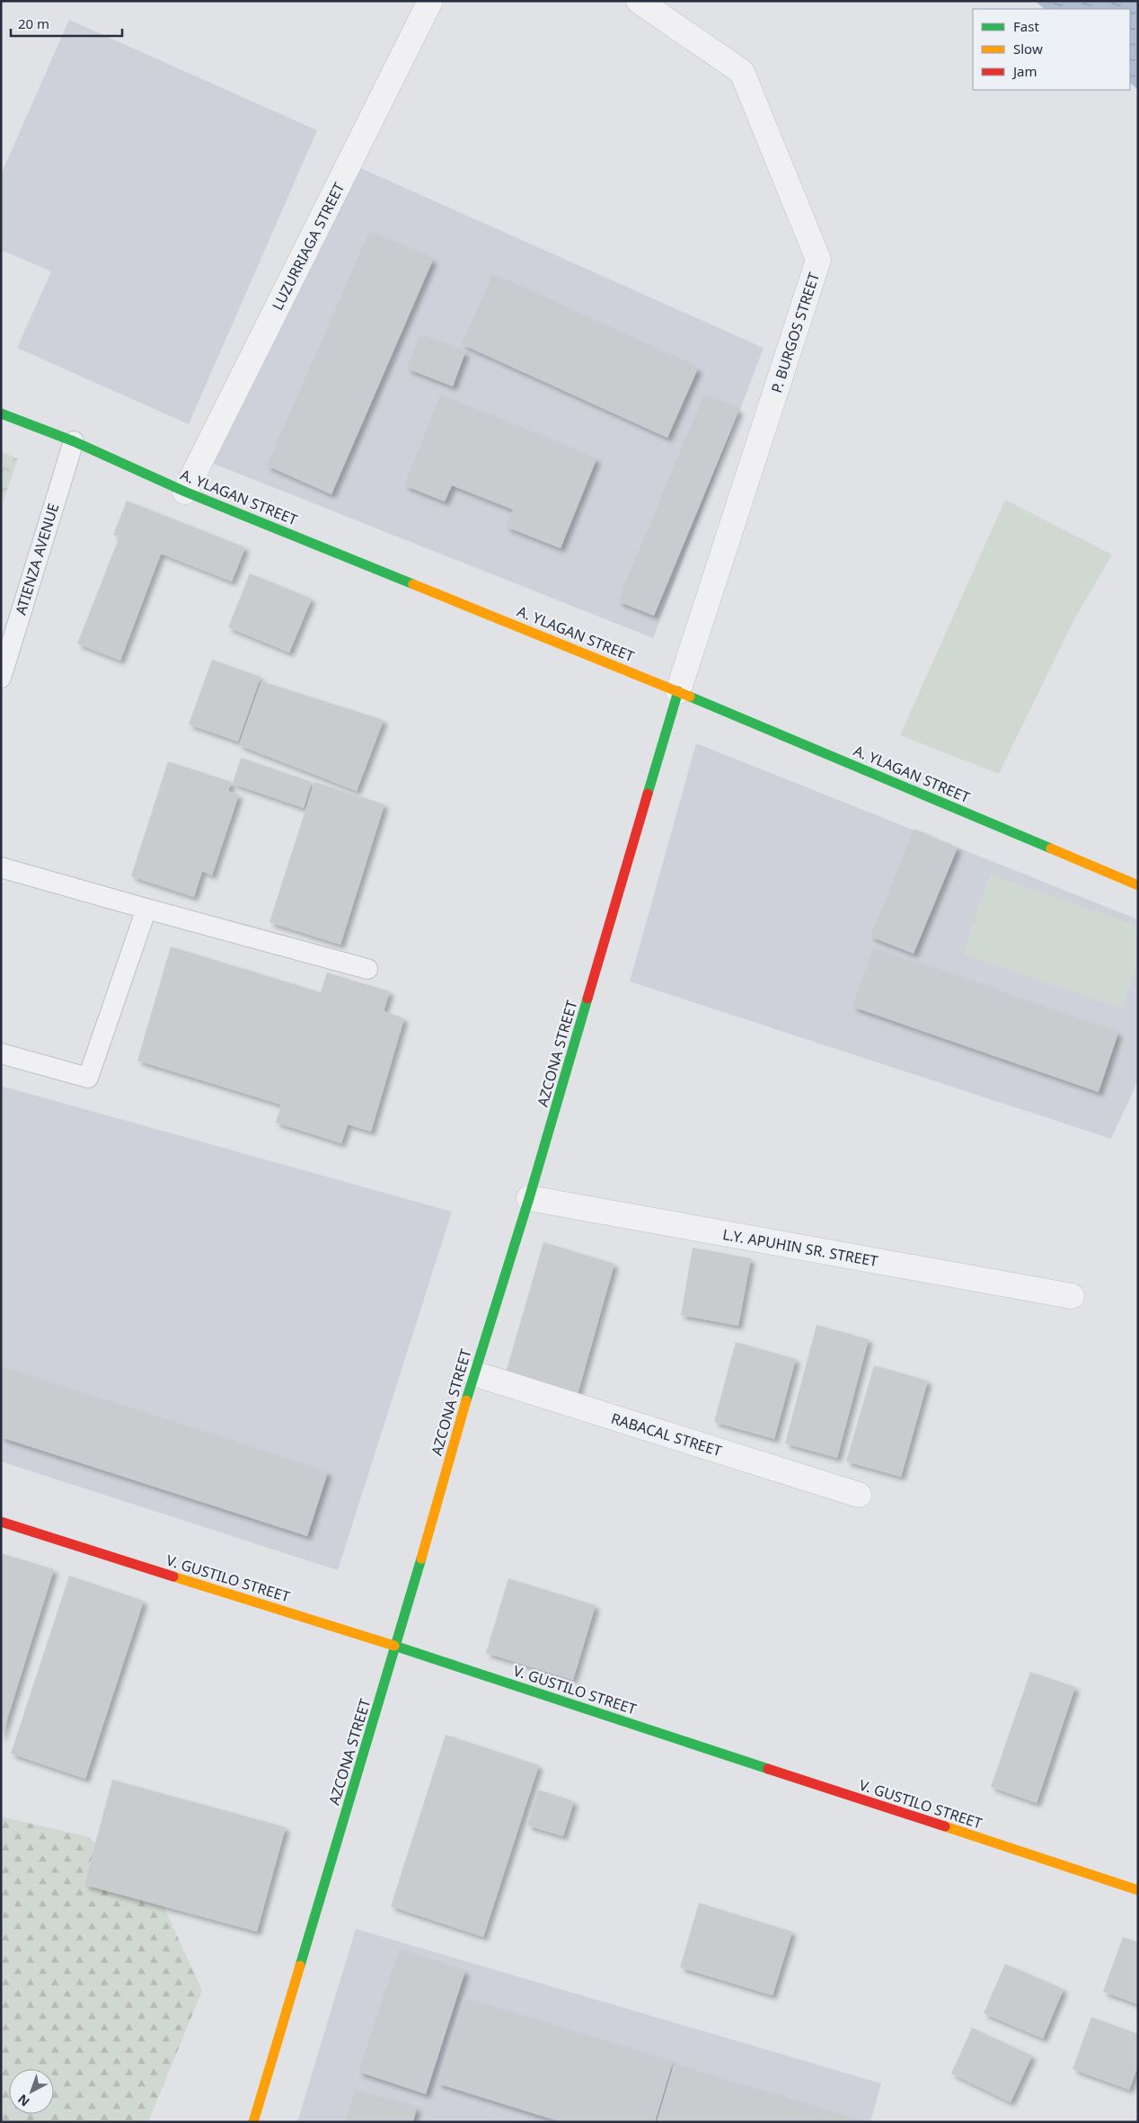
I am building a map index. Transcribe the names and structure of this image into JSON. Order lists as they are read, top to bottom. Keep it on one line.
{"streets":{"street":["LUZURRIAGA STREET","P. BURGOS STREET","A. YLAGAN STREET","AZCONA STREET","L.Y. APUHIN SR. STREET","RABACAL STREET","V. GUSTILO STREET"],"lane":["ATIENZA AVENUE"]},"crossings":[["LUZURRIAGA STREET","A. YLAGAN STREET"],["P. BURGOS STREET","A. YLAGAN STREET"],["P. BURGOS STREET","AZCONA STREET"],["A. YLAGAN STREET","ATIENZA AVENUE"],["A. YLAGAN STREET","AZCONA STREET"],["AZCONA STREET","L.Y. APUHIN SR. STREET"],["AZCONA STREET","RABACAL STREET"],["AZCONA STREET","V. GUSTILO STREET"]],"legend":["Fast","Slow","Jam"],"scale_bar":"20 m","north":"bottom left"}
